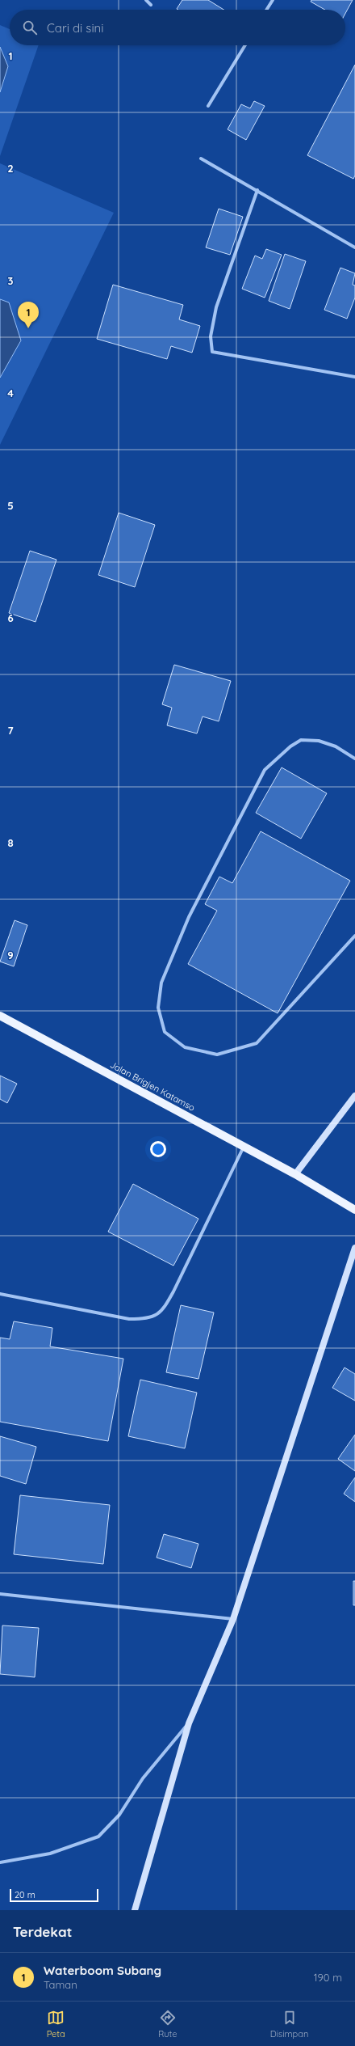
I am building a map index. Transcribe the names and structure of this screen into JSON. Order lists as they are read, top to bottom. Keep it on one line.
{"streets":{"main road":["Jalan Brigjen Katamso"]},"scale_bar":"20 m","page":{"search":"Cari di sini","pins":"1","scale":"20 m","heading":"Terdekat","list":[{"mark":"1","name":"Waterboom Subang","note":"Taman","value":"190 m"}],"nav":["Peta","Rute","Disimpan"]},"grid":{"rows":["1","2","3","4","5","6","7","8","9"]}}
